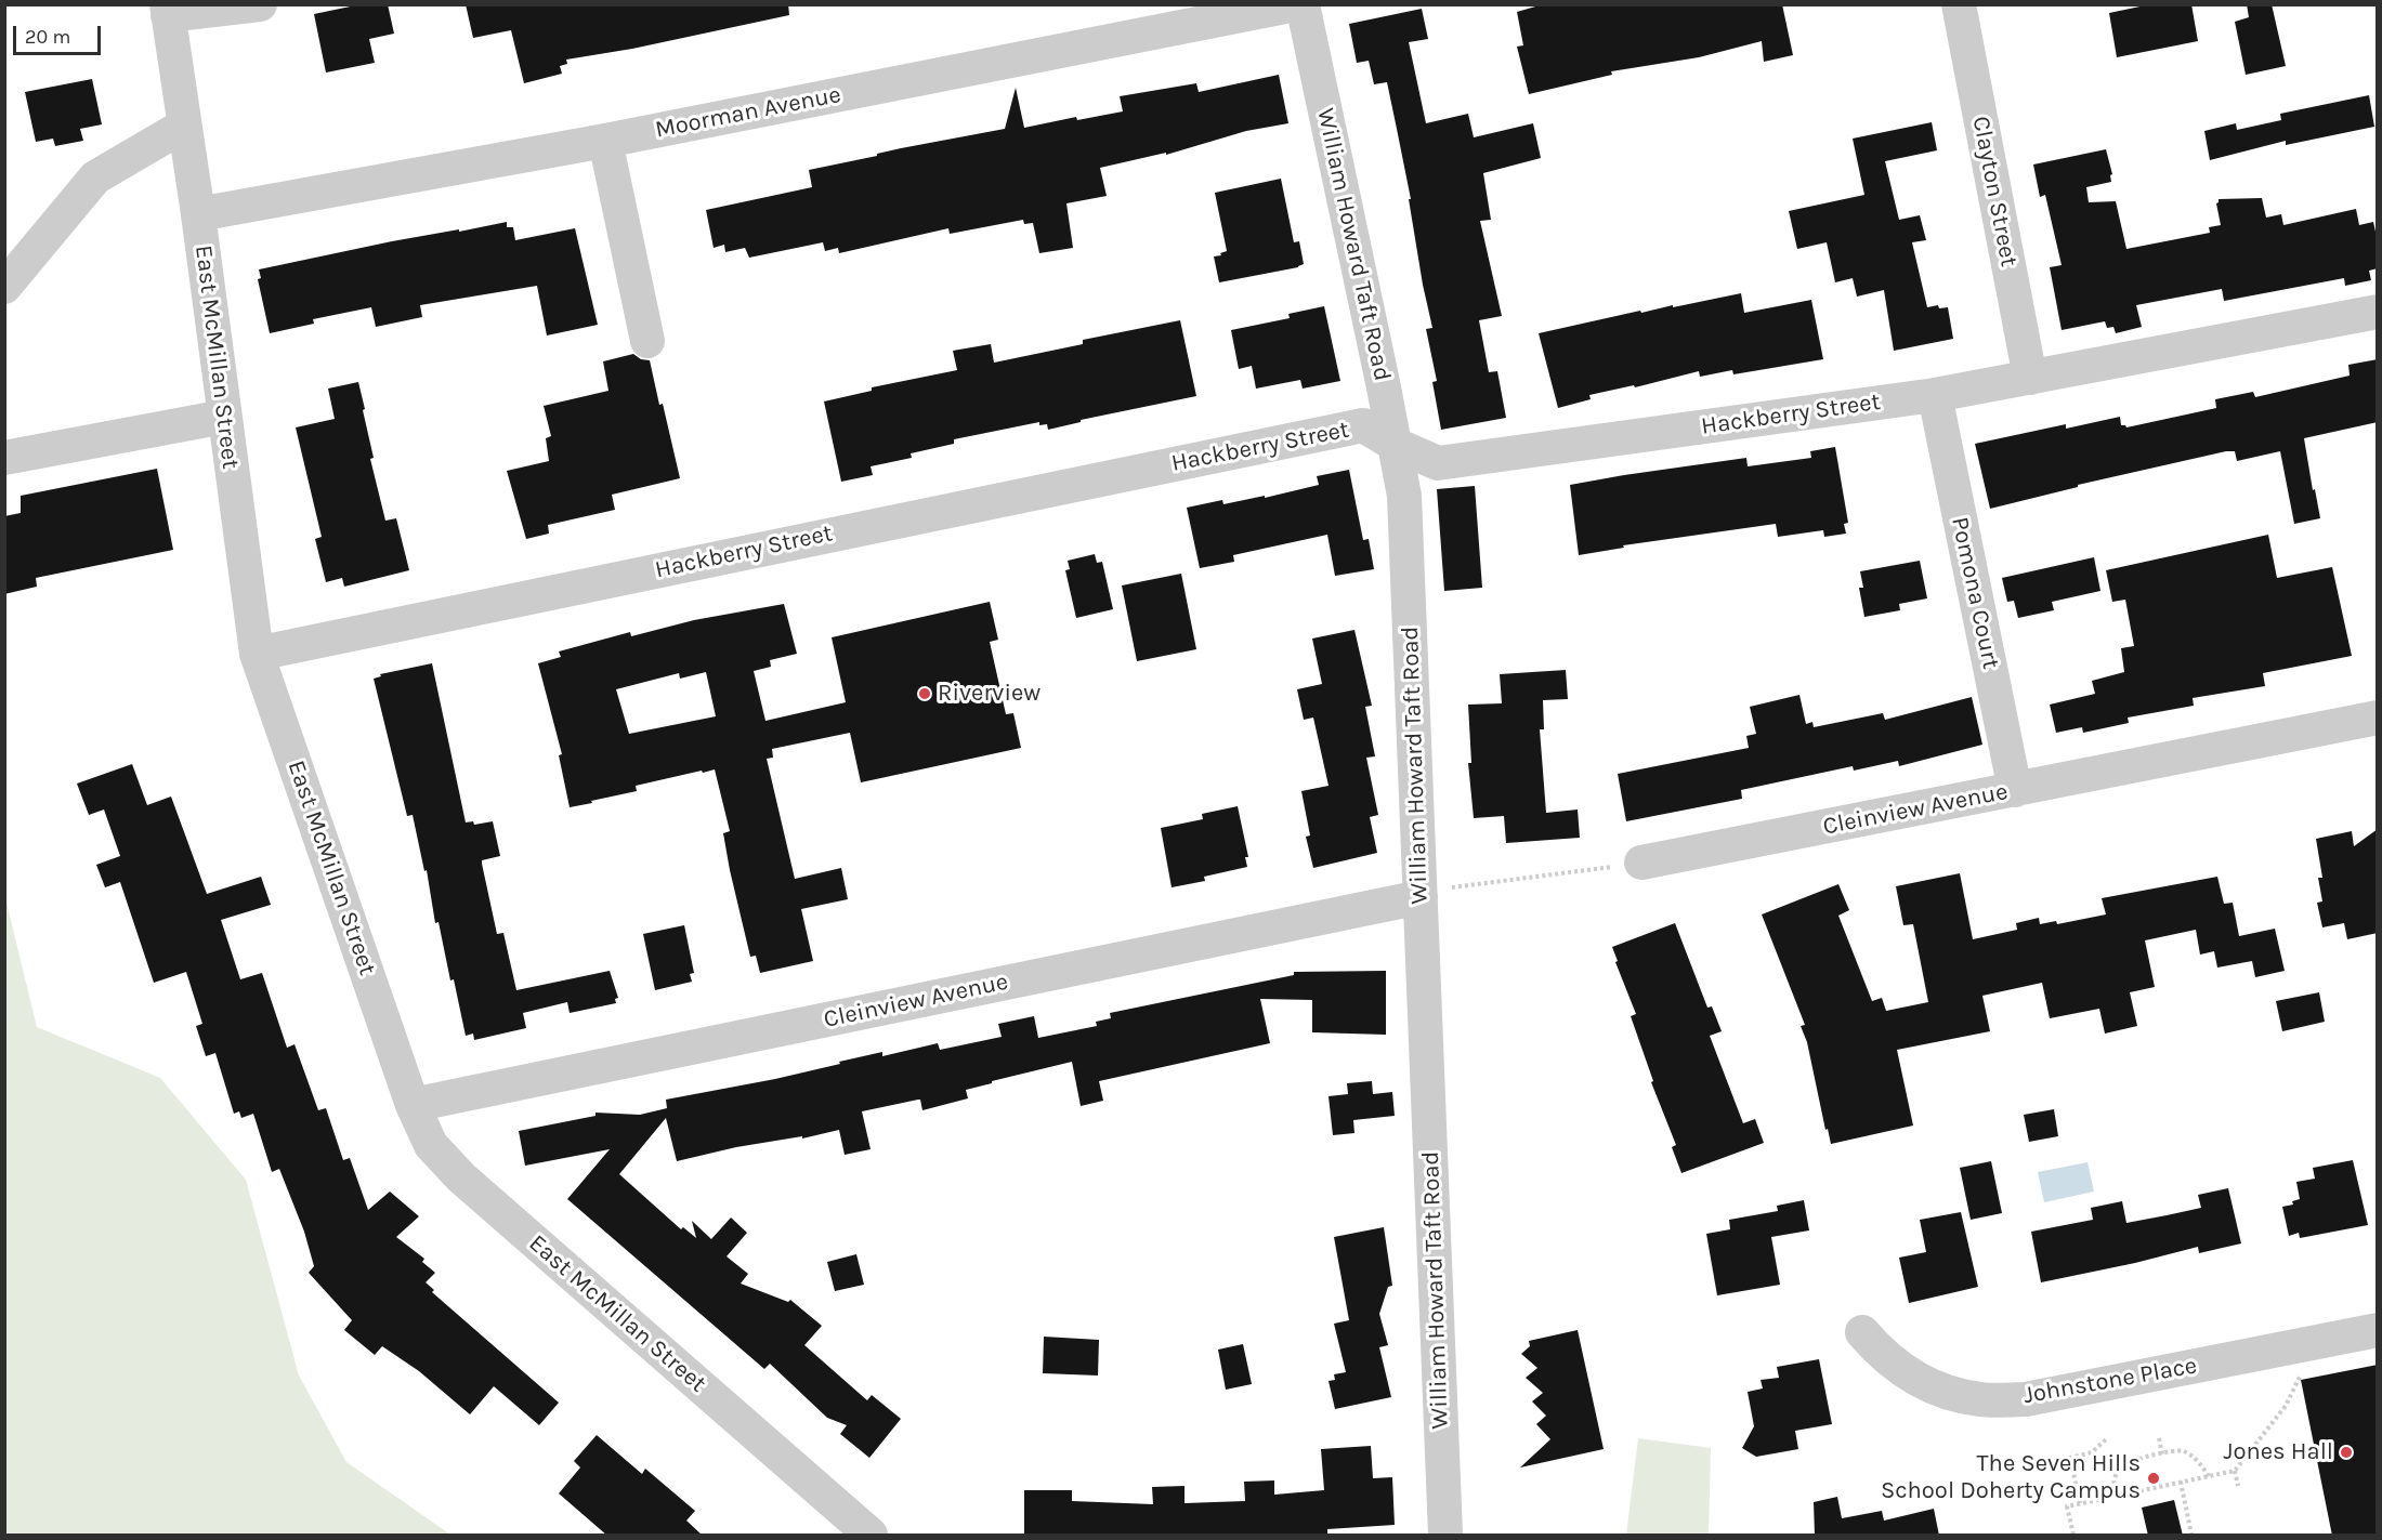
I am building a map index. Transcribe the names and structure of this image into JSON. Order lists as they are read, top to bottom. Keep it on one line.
{"streets":{"street":["Moorman Avenue","Clayton Street","William Howard Taft Road","East McMillan Street","Hackberry Street","Pomona Court","Cleinview Avenue","Johnstone Place"]},"crossings":[["Moorman Avenue","East McMillan Street"],["Clayton Street","Hackberry Street"],["William Howard Taft Road","Hackberry Street"],["William Howard Taft Road","Cleinview Avenue"],["East McMillan Street","Hackberry Street"],["East McMillan Street","Cleinview Avenue"],["Hackberry Street","Pomona Court"],["Pomona Court","Cleinview Avenue"]],"places":["Riverview","Jones Hall","The Seven Hills School Doherty Campus"],"scale_bar":"20 m"}
